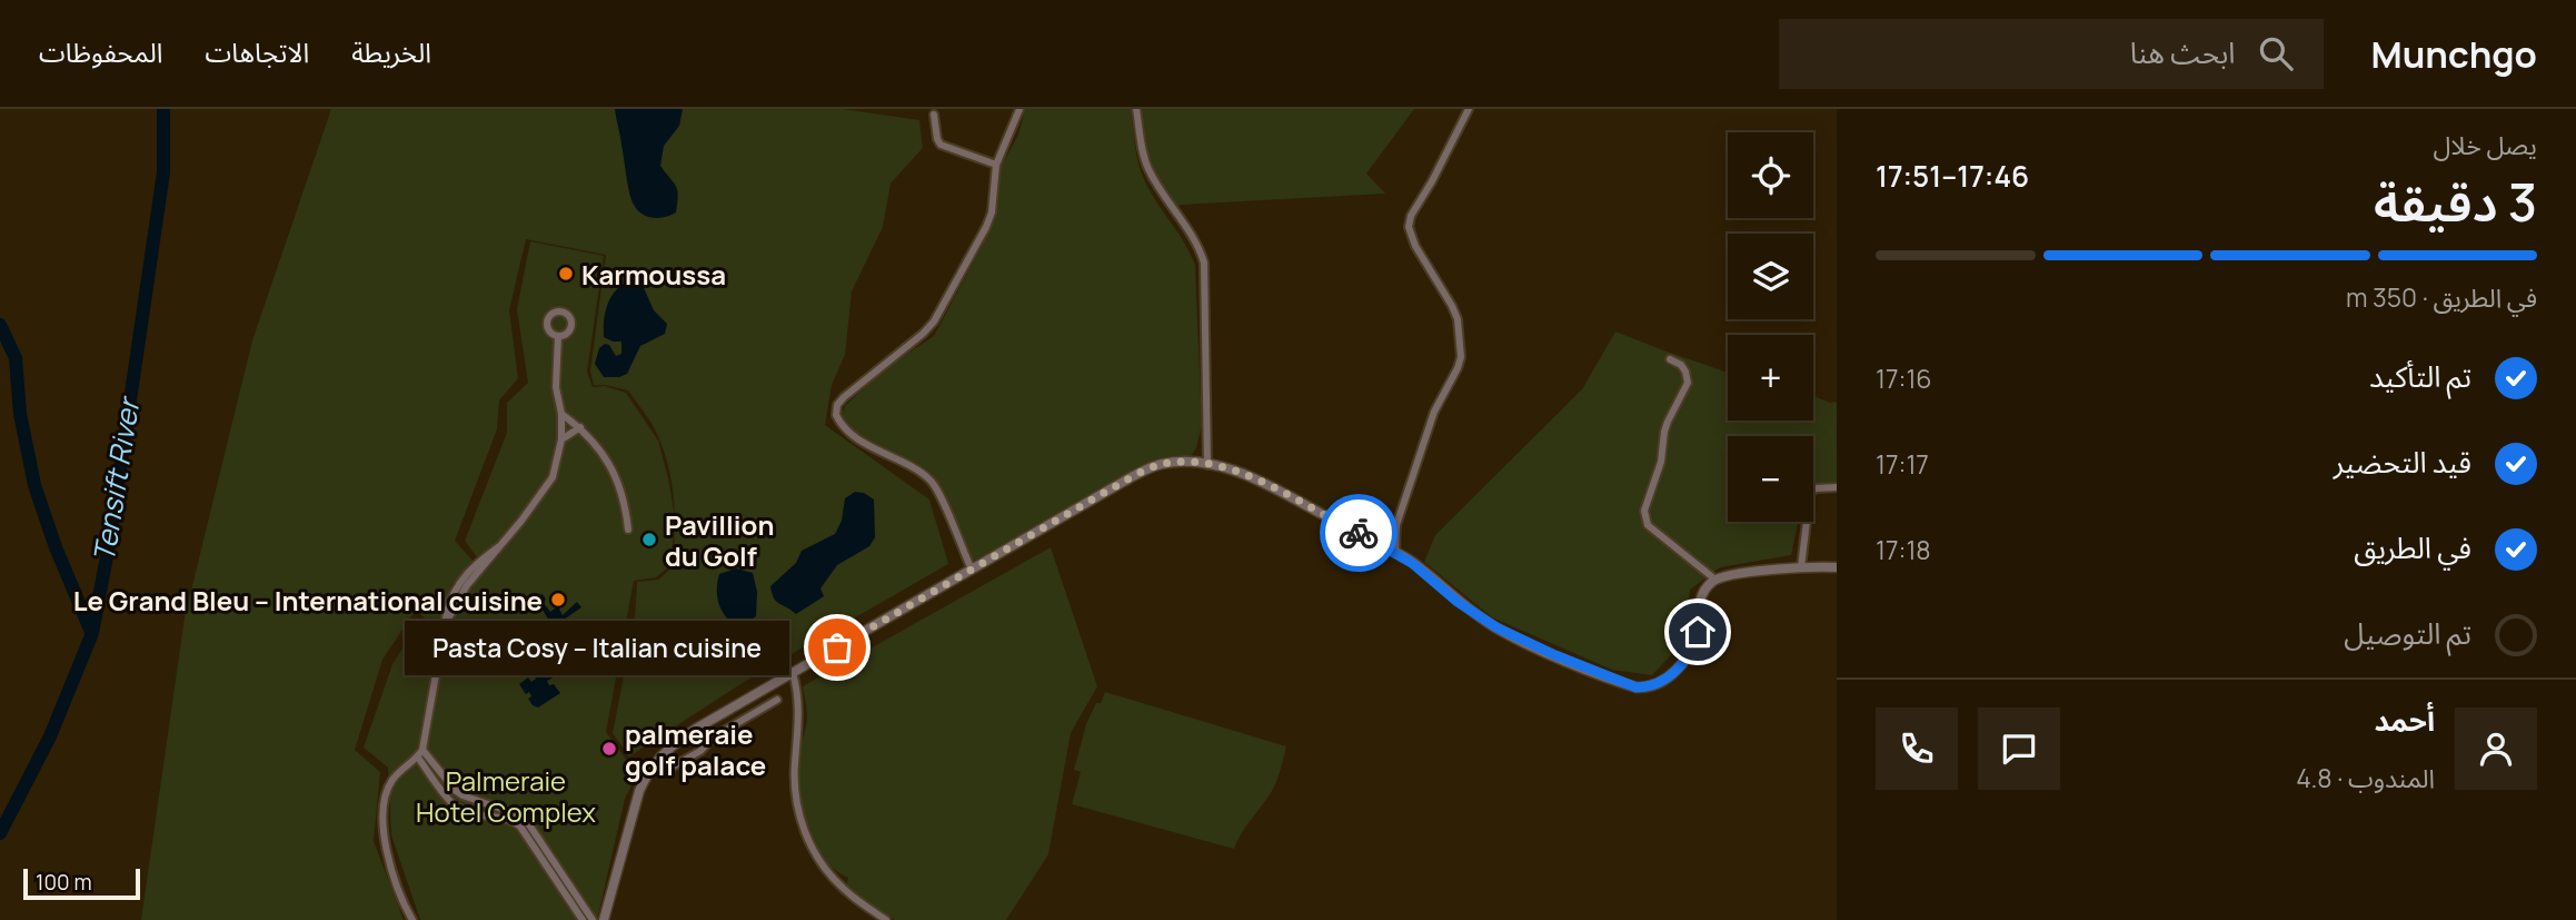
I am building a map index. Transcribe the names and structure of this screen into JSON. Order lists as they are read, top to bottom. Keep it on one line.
{"water":["Tensift River"],"parks":["Palmeraie Hotel Complex"],"places":["Karmoussa","Pavillion du Golf","Le Grand Bleu – International cuisine","Pasta Cosy – Italian cuisine","palmeraie golf palace"],"scale_bar":"100 m","page":{"header":"Munchgo","search":"ابحث هنا","nav":["الخريطة","الاتجاهات","المحفوظات"],"heading":["3 دقيقة","يصل خلال","17:46–17:51"],"panel":["أحمد","المندوب · 4.8"],"map_buttons":["+","−"],"bar":"في الطريق · 350 m","list":[["تم التأكيد","17:16"],["قيد التحضير","17:17"],["في الطريق","17:18"],"تم التوصيل"],"bubble":"Pasta Cosy – Italian cuisine","scale":"100 m"}}
